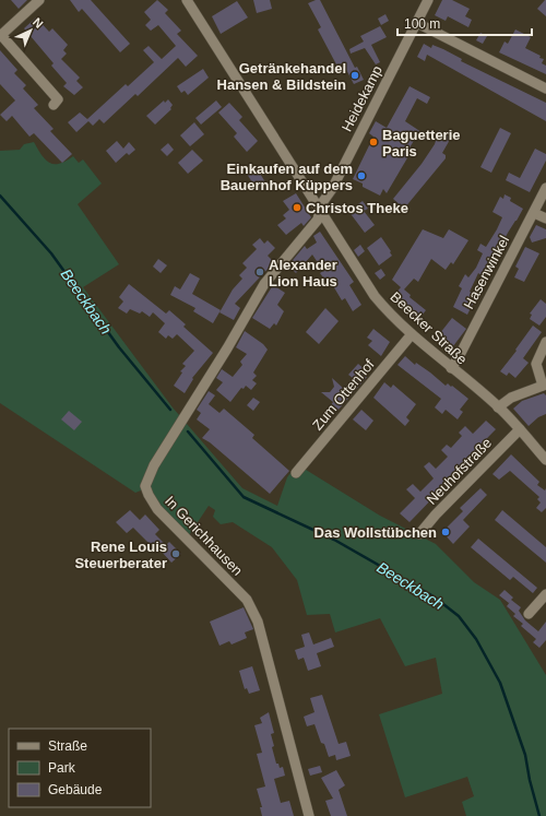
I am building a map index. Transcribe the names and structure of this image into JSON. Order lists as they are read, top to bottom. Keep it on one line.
{"streets":{"street":["Heidekamp","Hasenwinkel","Beecker Straße","Zum Ottenhof","Neuhofstraße","In Gerichhausen"]},"crossings":[["Heidekamp","Beecker Straße"],["Heidekamp","In Gerichhausen"],["Hasenwinkel","Beecker Straße"],["Beecker Straße","Zum Ottenhof"],["Beecker Straße","Neuhofstraße"],["Beecker Straße","In Gerichhausen"]],"water":["Beeckbach"],"places":["Getränkehandel Hansen & Bildstein","Baguetterie Paris","Einkaufen auf dem Bauernhof Küppers","Christos Theke","Alexander Lion Haus","Das Wollstübchen","Rene Louis Steuerberater"],"legend":["Straße","Park","Gebäude"],"scale_bar":"100 m","north":"top right"}
